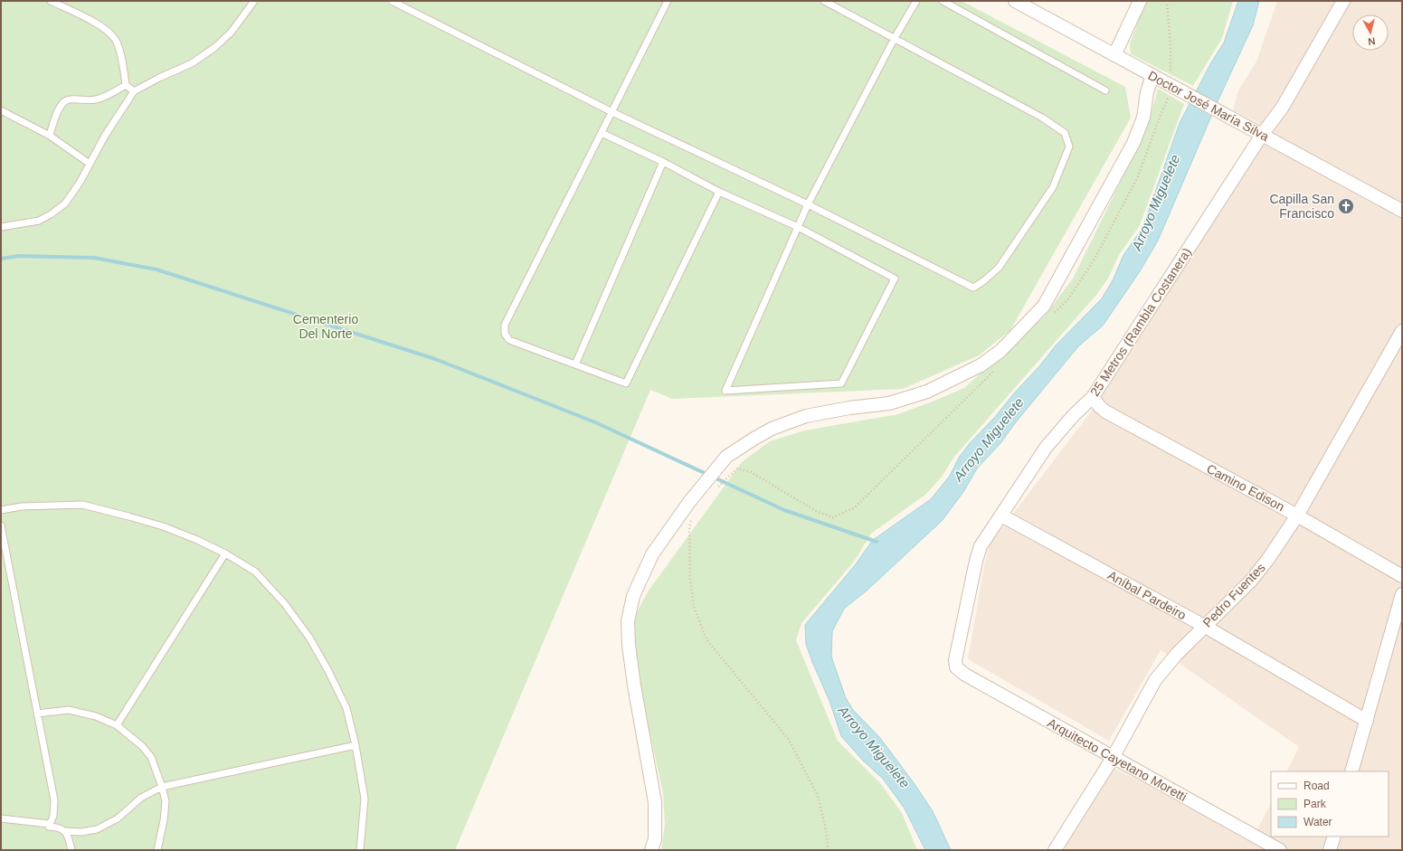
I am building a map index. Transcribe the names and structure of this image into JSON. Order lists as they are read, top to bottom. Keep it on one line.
{"streets":{"street":["Doctor José María Silva","25 Metros (Rambla Costanera)","Camino Edison","Aníbal Pardeiro","Pedro Fuentes","Arquitecto Cayetano Moretti"]},"crossings":[["Doctor José María Silva","25 Metros (Rambla Costanera)"],["25 Metros (Rambla Costanera)","Camino Edison"],["25 Metros (Rambla Costanera)","Aníbal Pardeiro"],["25 Metros (Rambla Costanera)","Arquitecto Cayetano Moretti"],["Camino Edison","Pedro Fuentes"],["Aníbal Pardeiro","Pedro Fuentes"],["Pedro Fuentes","Arquitecto Cayetano Moretti"]],"water":["Arroyo Miguelete"],"parks":["Cementerio Del Norte"],"places":{"church":["Capilla San Francisco"]},"legend":["Road","Park","Water"],"north":"bottom"}
